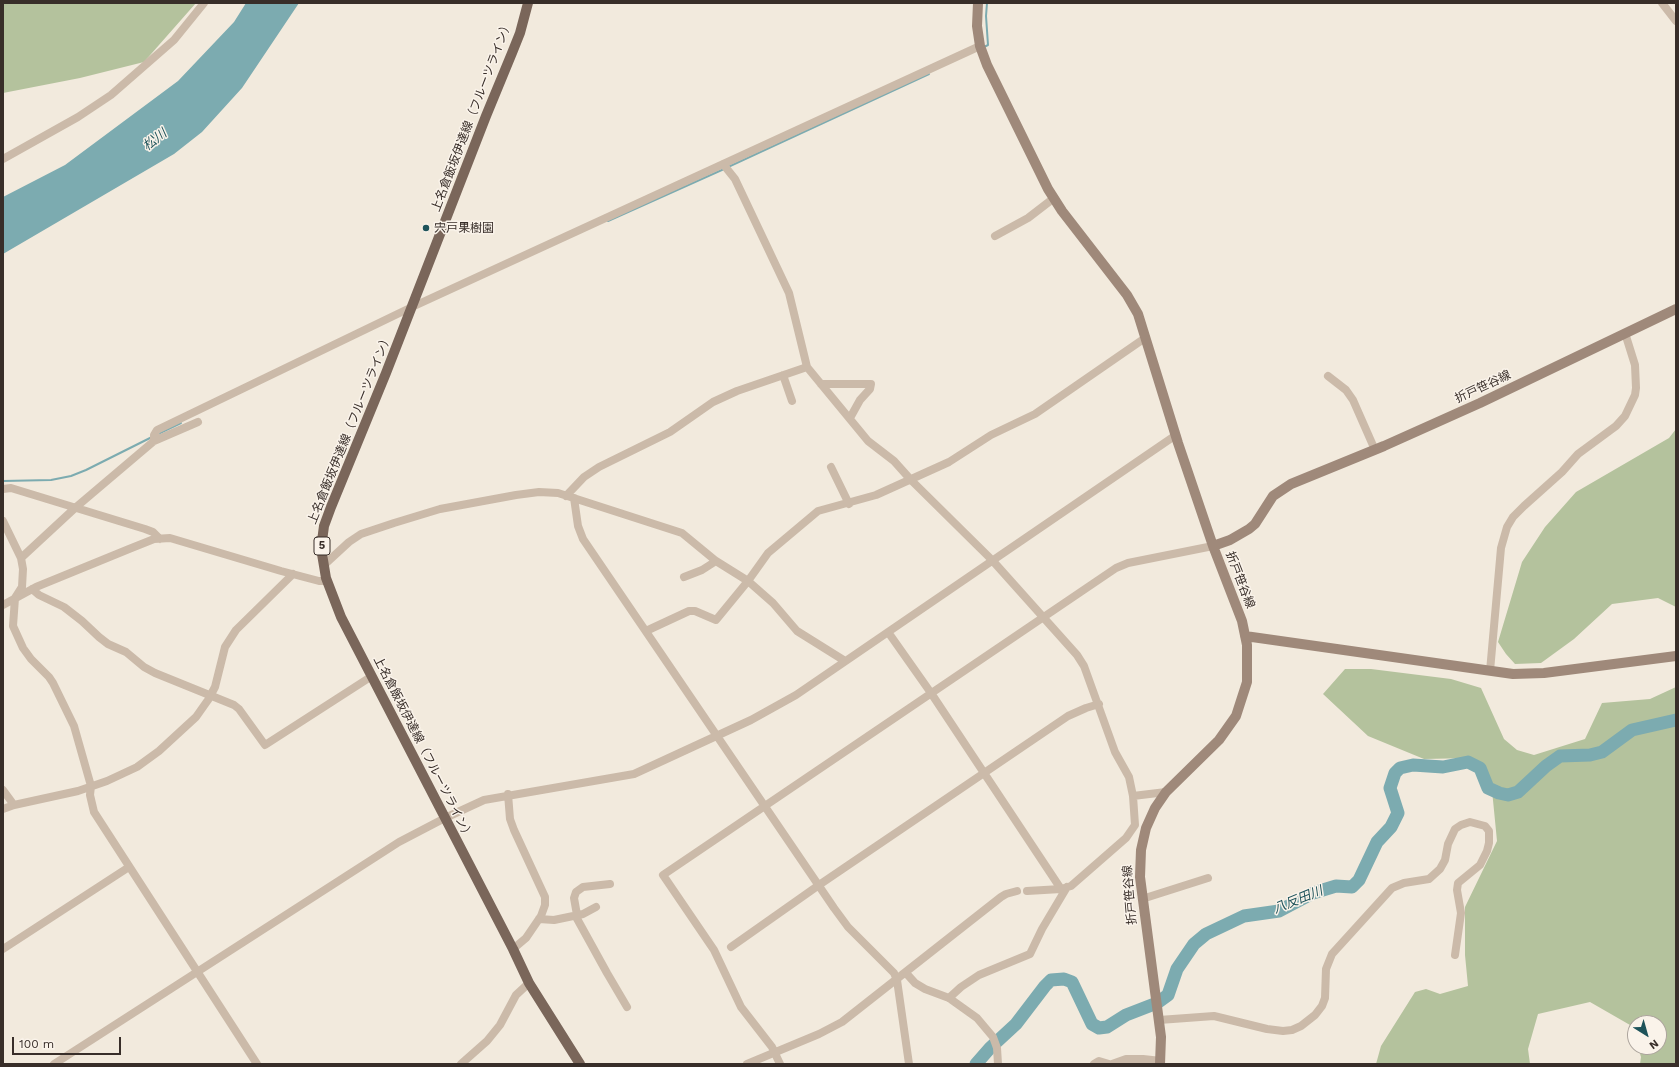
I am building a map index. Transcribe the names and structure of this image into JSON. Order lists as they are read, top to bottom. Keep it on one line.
{"streets":{"main road":["上名倉飯坂伊達線（フルーツライン）","折戸笹谷線","5"]},"water":["松川","八反田川"],"places":["宍戸果樹園"],"scale_bar":"100 m","north":"bottom right"}
